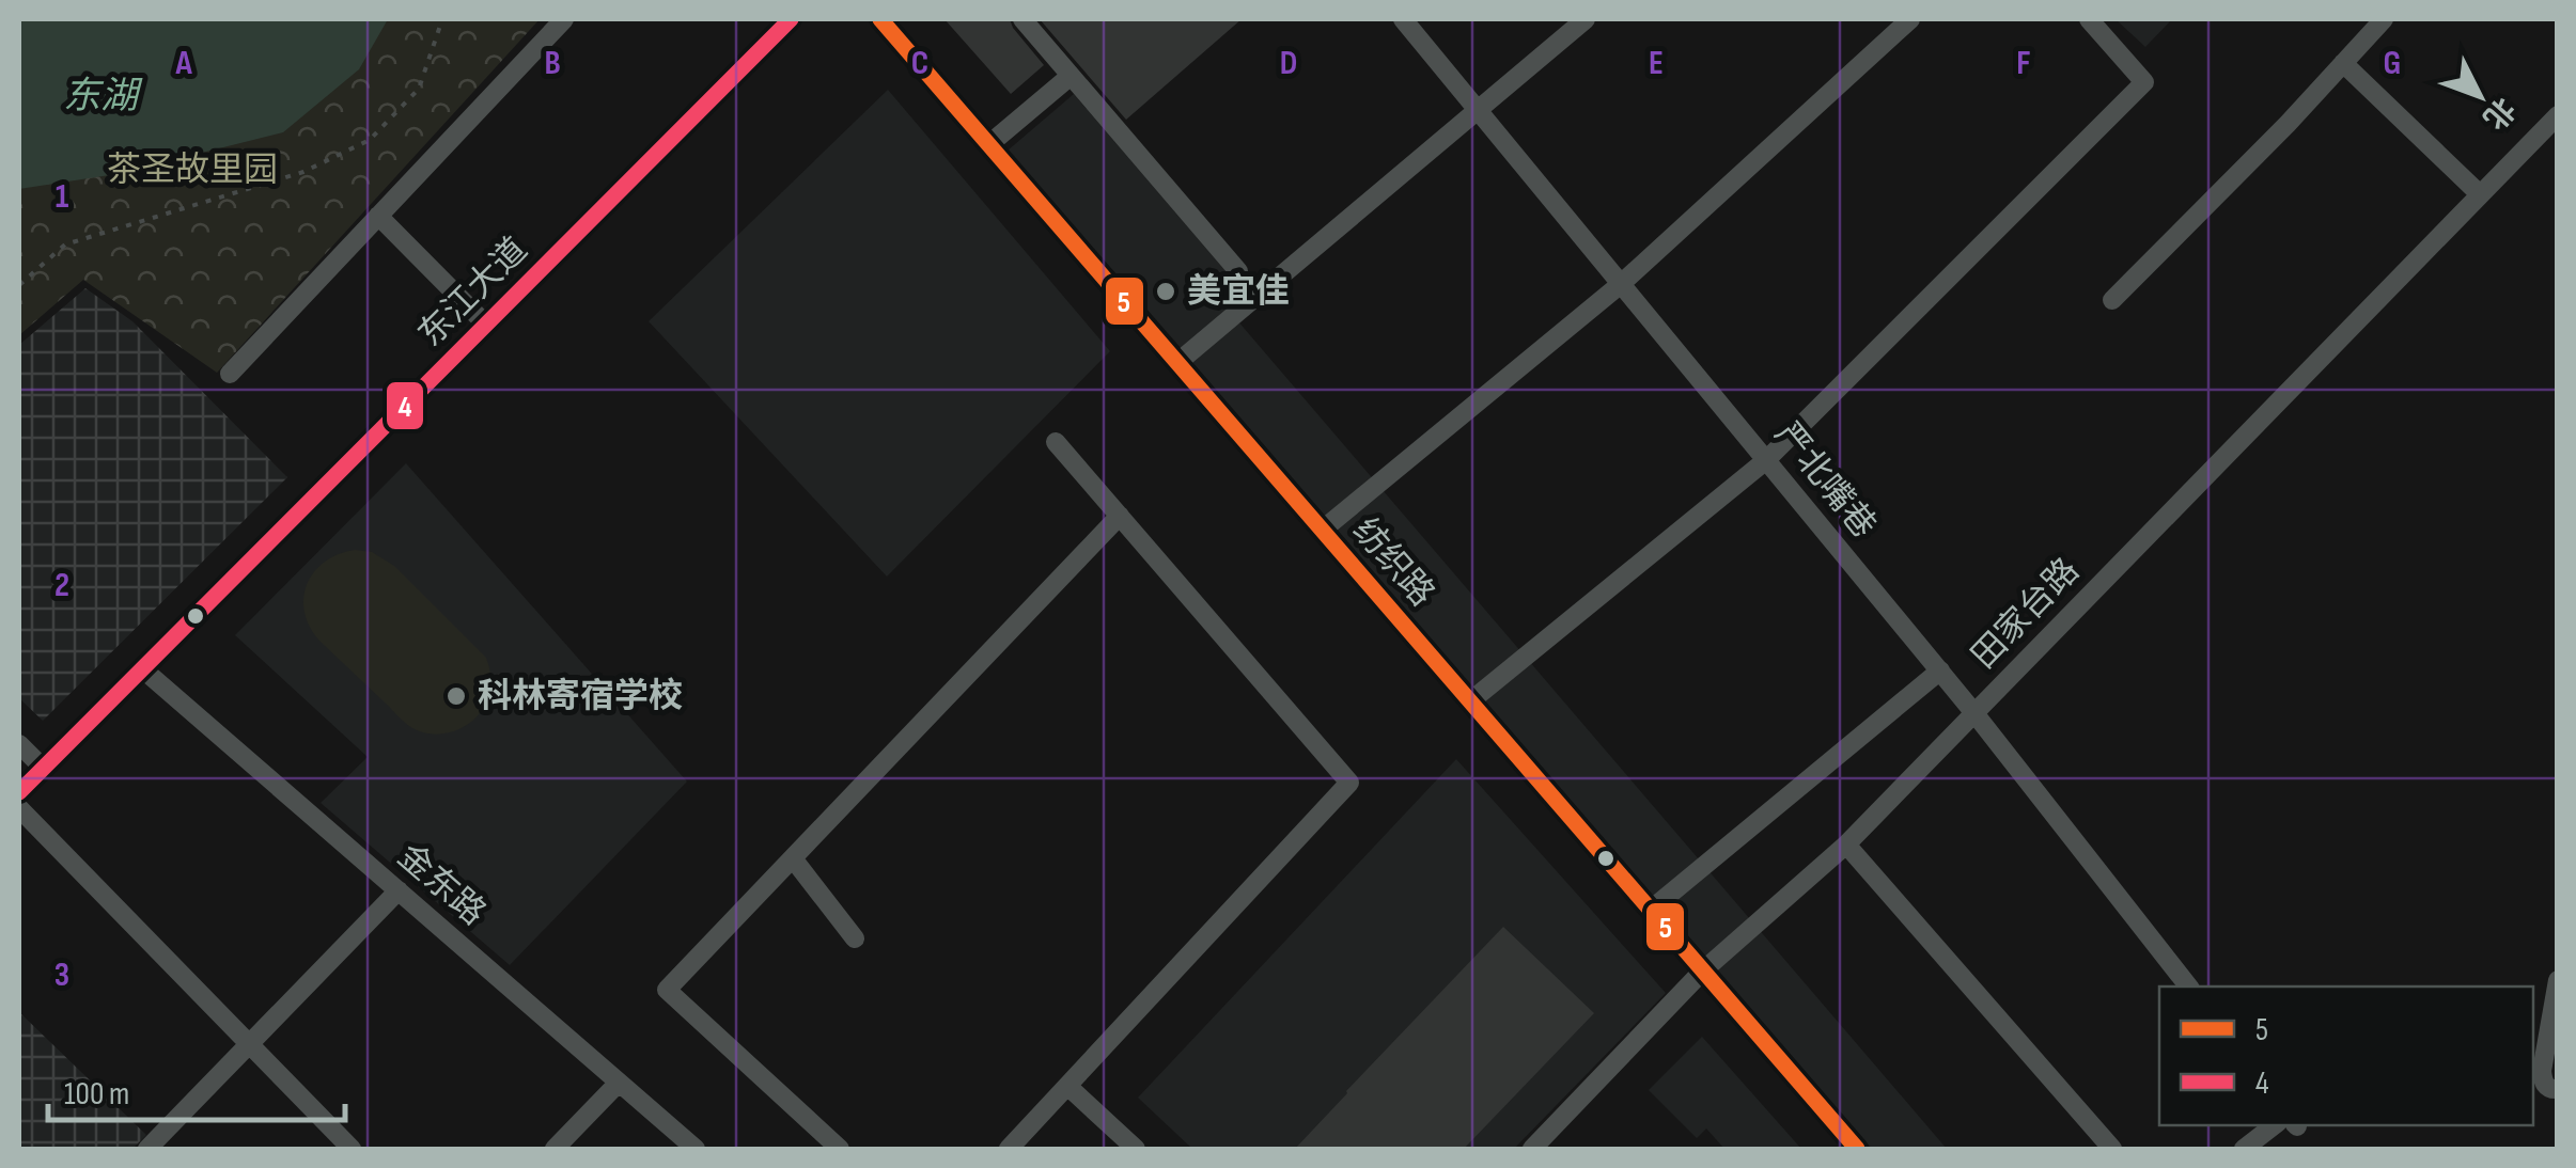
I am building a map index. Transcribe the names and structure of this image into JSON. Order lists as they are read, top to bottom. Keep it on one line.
{"streets":{"street":["东江大道","严北嘴巷","纺织路","田家台路","金东路"]},"crossings":[["东江大道","金东路"],["严北嘴巷","田家台路"],["纺织路","田家台路"]],"water":["东湖"],"parks":["茶圣故里园"],"places":["美宜佳","科林寄宿学校"],"lines":["transit line 5","transit line 4"],"legend":["5","4"],"scale_bar":"100 m","north":"bottom right","grid":{"columns":["A","B","C","D","E","F","G"],"rows":["1","2","3"]}}
